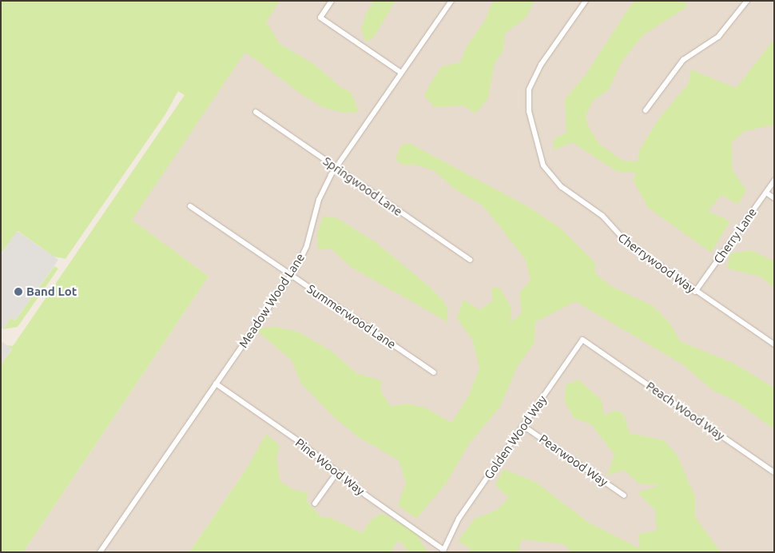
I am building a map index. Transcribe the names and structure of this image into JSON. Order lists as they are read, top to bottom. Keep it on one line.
{"streets":{"street":["Springwood Lane","Cherry Lane","Cherrywood Way","Meadow Wood Lane","Summerwood Lane","Peach Wood Way","Golden Wood Way","Pearwood Way","Pine Wood Way"]},"crossings":[["Springwood Lane","Meadow Wood Lane"],["Cherry Lane","Cherrywood Way"],["Meadow Wood Lane","Summerwood Lane"],["Meadow Wood Lane","Pine Wood Way"],["Peach Wood Way","Golden Wood Way"],["Golden Wood Way","Pearwood Way"],["Golden Wood Way","Pine Wood Way"]],"places":["Band Lot"]}
